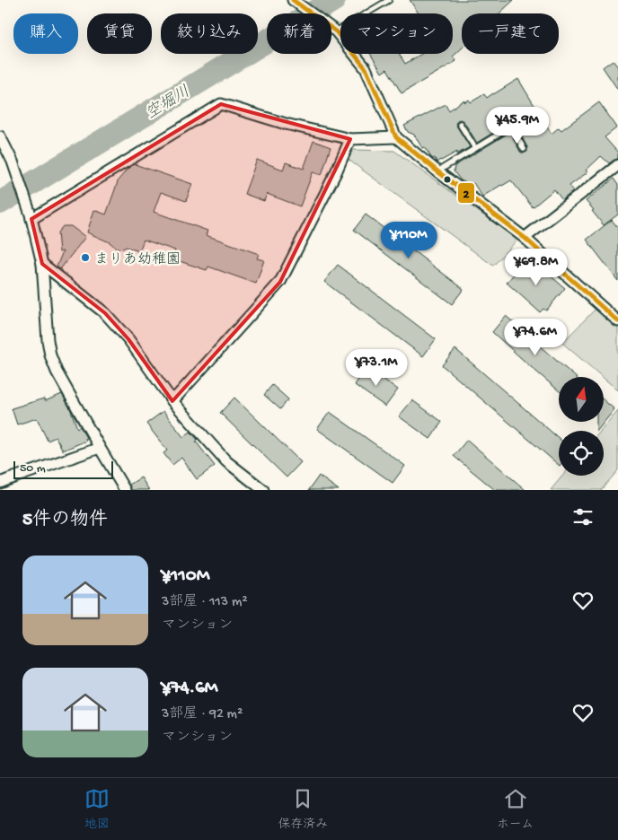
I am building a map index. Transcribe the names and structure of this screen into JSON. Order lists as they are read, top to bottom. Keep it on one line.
{"water":["空堀川"],"places":["まりあ幼稚園"],"lines":["transit line 2"],"scale_bar":"50 m","north":"top","page":{"chip":["購入","賃貸","絞り込み","新着","マンション","一戸建て"],"price":["¥45.9M","¥110M","¥69.8M","¥74.6M","¥73.1M"],"scale":"50 m","heading":"5件の物件","list":[{"name":"¥110M","note":"3部屋 · 113 m² · マンション"},{"name":"¥74.6M","note":"3部屋 · 92 m² · マンション"}],"tabs":["地図","保存済み","ホーム"]}}
